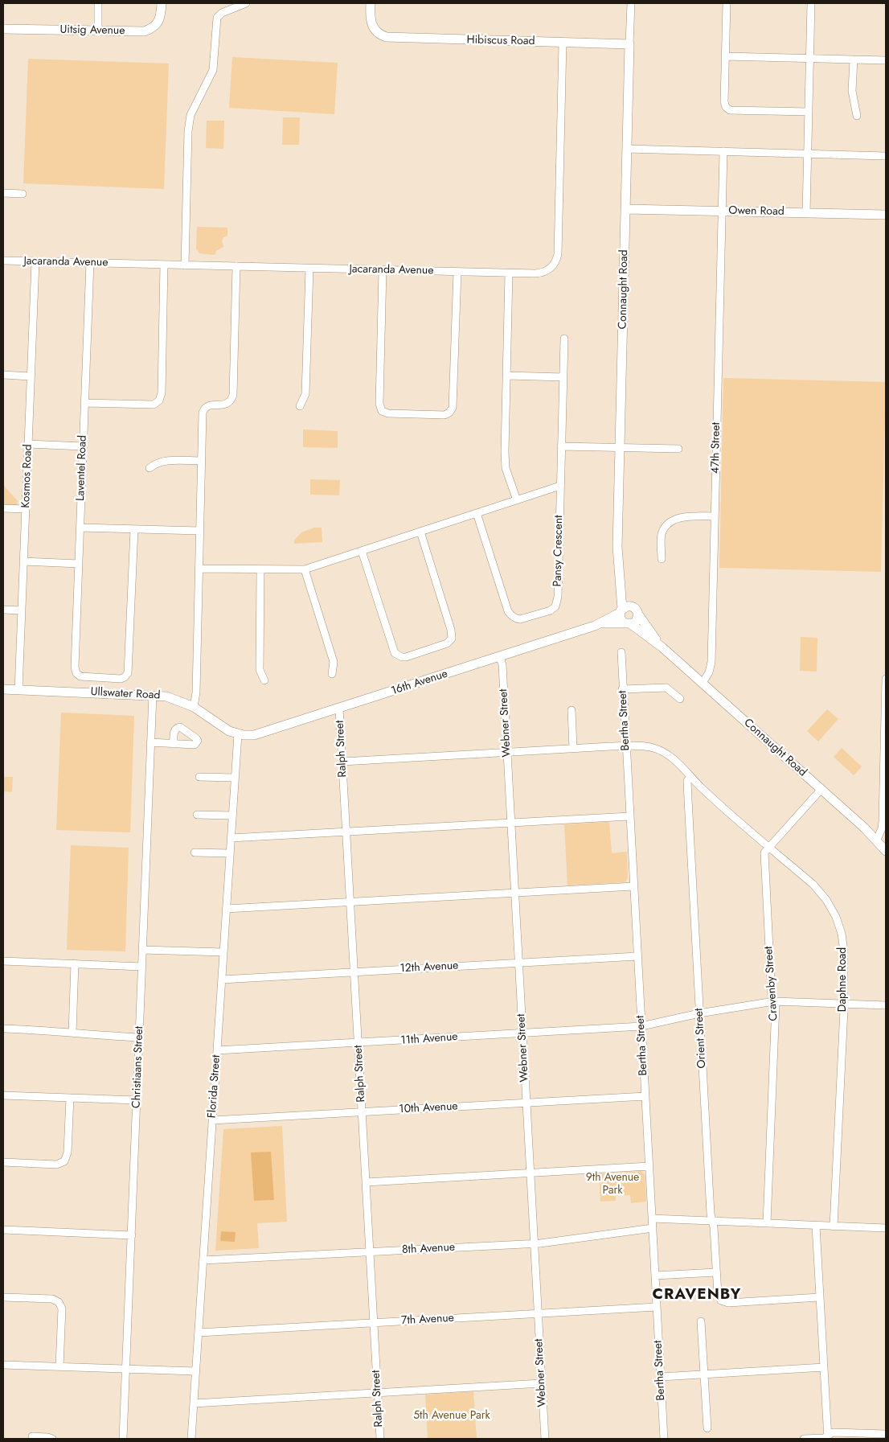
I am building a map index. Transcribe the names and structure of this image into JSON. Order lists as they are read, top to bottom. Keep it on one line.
{"streets":{"street":["Uitsig Avenue","Hibiscus Road","Owen Road","Jacaranda Avenue","Connaught Road","47th Street","Laventel Road","Kosmos Road","Pansy Crescent","16th Avenue","Ullswater Road","Bertha Street","Webner Street","Ralph Street","12th Avenue","Daphne Road","Cravenby Street","Orient Street","11th Avenue","Christiaans Street","Florida Street","10th Avenue","8th Avenue","7th Avenue"]},"crossings":[["Hibiscus Road","Jacaranda Avenue"],["Hibiscus Road","Connaught Road"],["Owen Road","Connaught Road"],["Owen Road","47th Street"],["Jacaranda Avenue","Laventel Road"],["Jacaranda Avenue","Kosmos Road"],["Connaught Road","47th Street"],["Connaught Road","16th Avenue"],["Connaught Road","Cravenby Street"],["Kosmos Road","Ullswater Road"],["16th Avenue","Ullswater Road"],["16th Avenue","Webner Street"],["16th Avenue","Ralph Street"],["16th Avenue","Florida Street"],["Ullswater Road","Christiaans Street"],["Ullswater Road","Florida Street"],["Bertha Street","12th Avenue"],["Bertha Street","Daphne Road"],["Bertha Street","11th Avenue"],["Bertha Street","10th Avenue"],["Bertha Street","8th Avenue"],["Bertha Street","7th Avenue"],["Webner Street","12th Avenue"],["Webner Street","Daphne Road"],["Webner Street","11th Avenue"],["Webner Street","10th Avenue"],["Webner Street","8th Avenue"],["Webner Street","7th Avenue"],["Ralph Street","12th Avenue"],["Ralph Street","Daphne Road"],["Ralph Street","11th Avenue"],["Ralph Street","10th Avenue"],["Ralph Street","8th Avenue"],["Ralph Street","7th Avenue"],["12th Avenue","Florida Street"],["Daphne Road","Cravenby Street"],["Daphne Road","Orient Street"],["Daphne Road","11th Avenue"],["Cravenby Street","11th Avenue"],["Orient Street","11th Avenue"],["11th Avenue","Florida Street"],["Florida Street","10th Avenue"],["Florida Street","8th Avenue"],["Florida Street","7th Avenue"]],"districts":["CRAVENBY"],"parks":["9th Avenue Park","5th Avenue Park"]}
